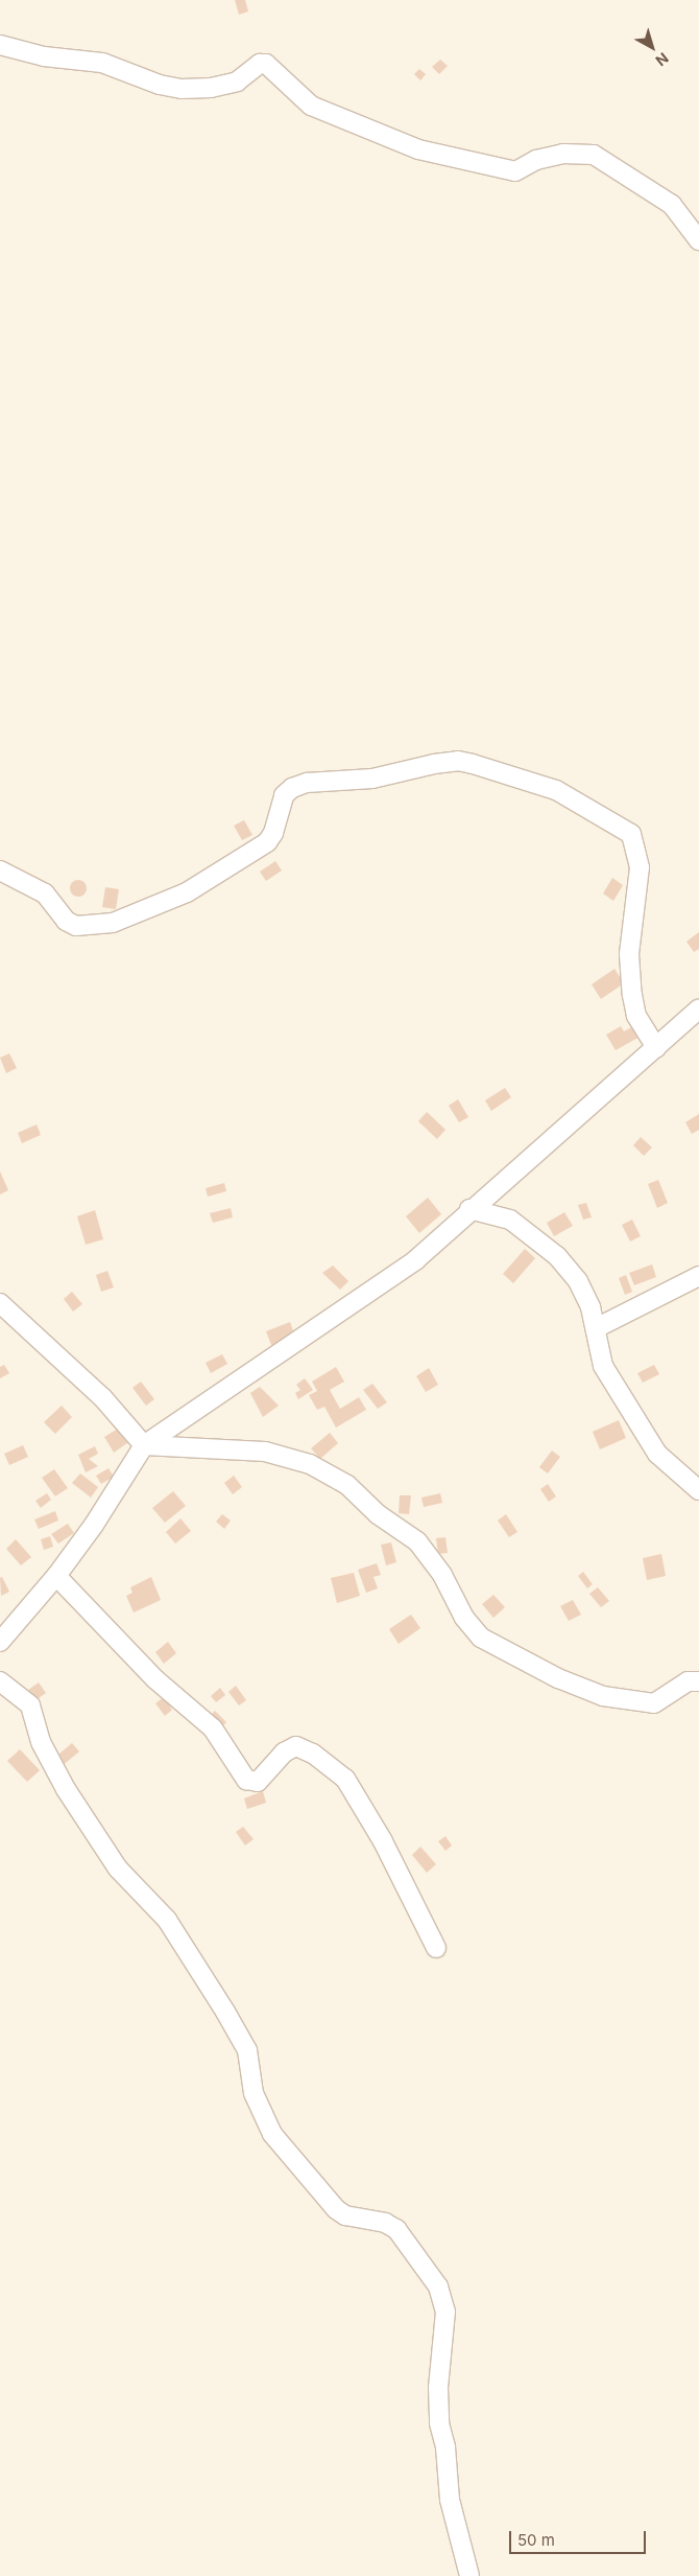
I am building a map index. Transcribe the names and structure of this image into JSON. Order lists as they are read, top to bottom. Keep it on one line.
{"scale_bar":"50 m","north":"bottom right"}
